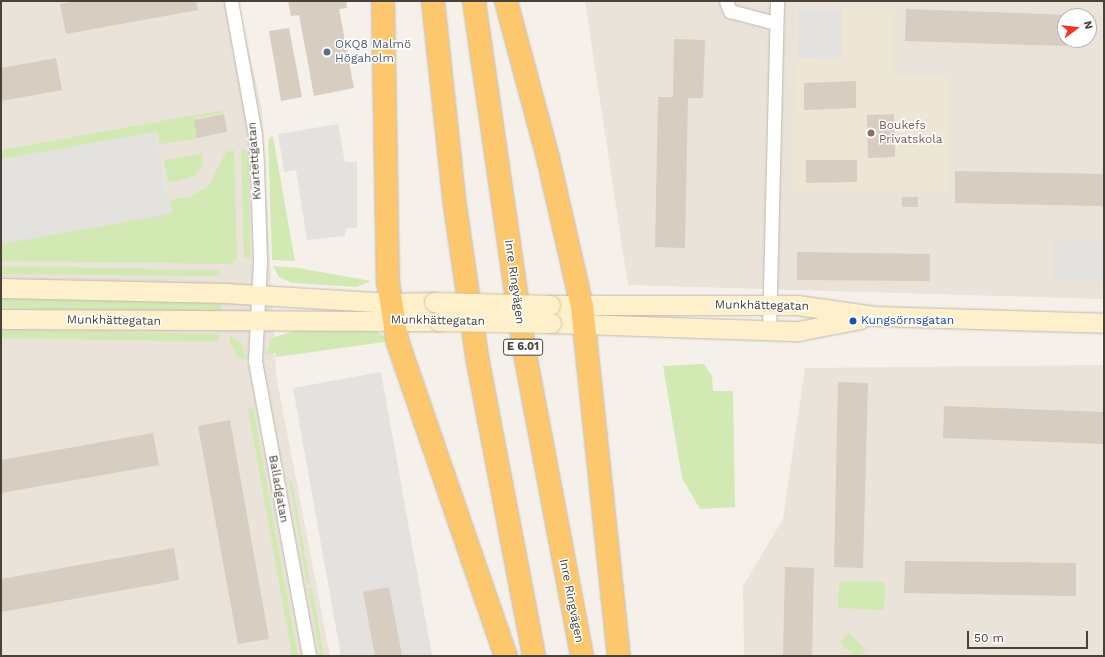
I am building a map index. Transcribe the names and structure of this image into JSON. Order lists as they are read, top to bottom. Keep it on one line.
{"streets":{"highway":["Inre Ringvägen","E 6.01"],"main road":["Munkhättegatan"],"street":["Kvartettgatan","Balladgatan"]},"crossings":[["Kvartettgatan","Munkhättegatan"],["Kvartettgatan","Balladgatan"],["Munkhättegatan","Balladgatan"]],"places":["OKQ8 Malmö Högaholm","Boukefs Privatskola","Kungsörnsgatan"],"scale_bar":"50 m","north":"right"}
